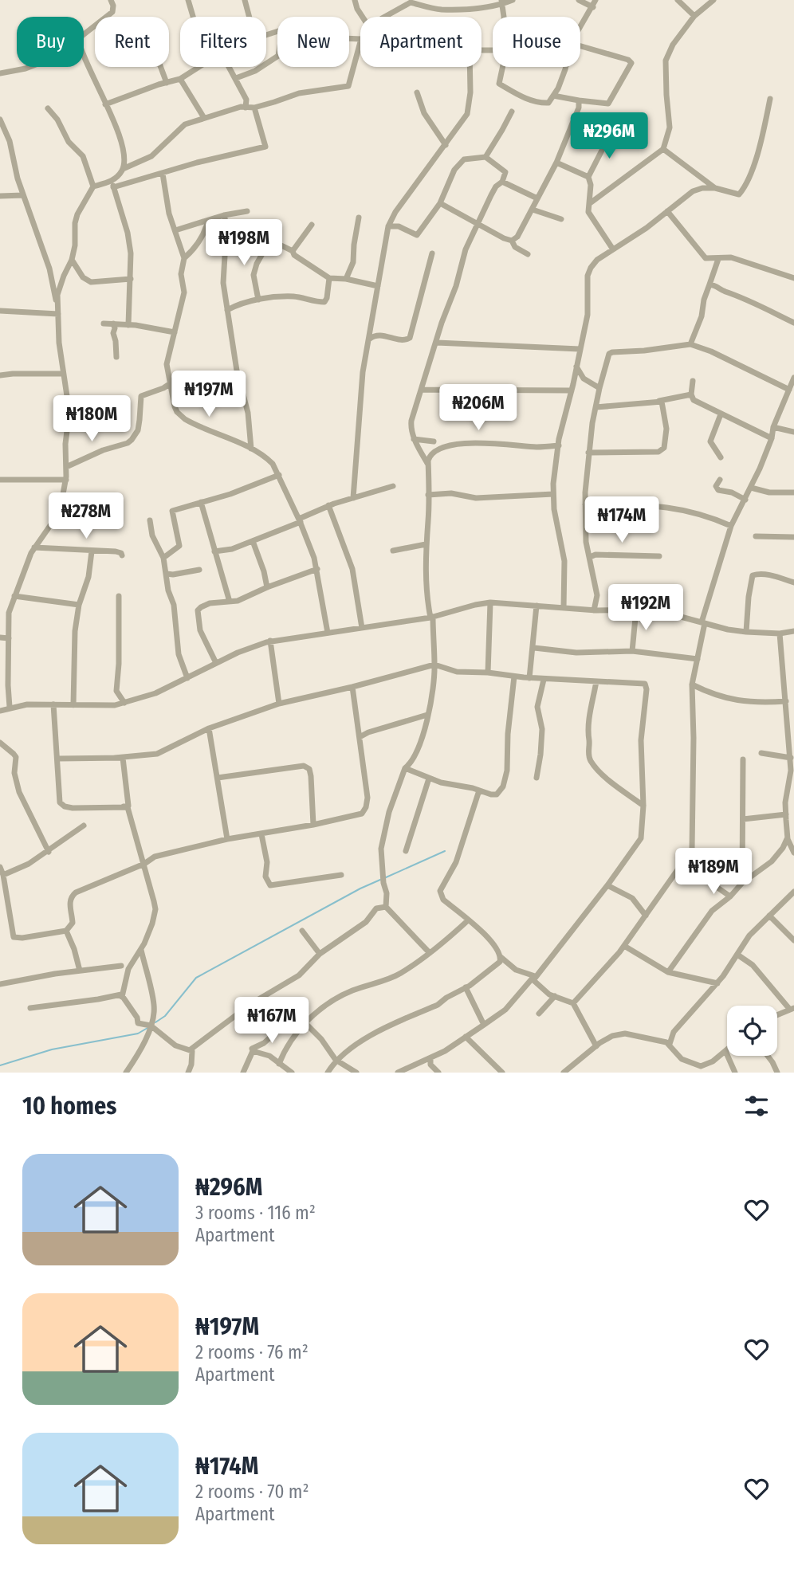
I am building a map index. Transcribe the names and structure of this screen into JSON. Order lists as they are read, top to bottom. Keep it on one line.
{"page":{"chip":["Buy","Rent","Filters","New","Apartment","House"],"price":["₦296M","₦198M","₦197M","₦206M","₦180M","₦278M","₦174M","₦192M","₦189M","₦167M"],"heading":"10 homes","list":[{"name":"₦296M","note":"3 rooms · 116 m² · Apartment"},{"name":"₦197M","note":"2 rooms · 76 m² · Apartment"},{"name":"₦174M","note":"2 rooms · 70 m² · Apartment"}]}}
